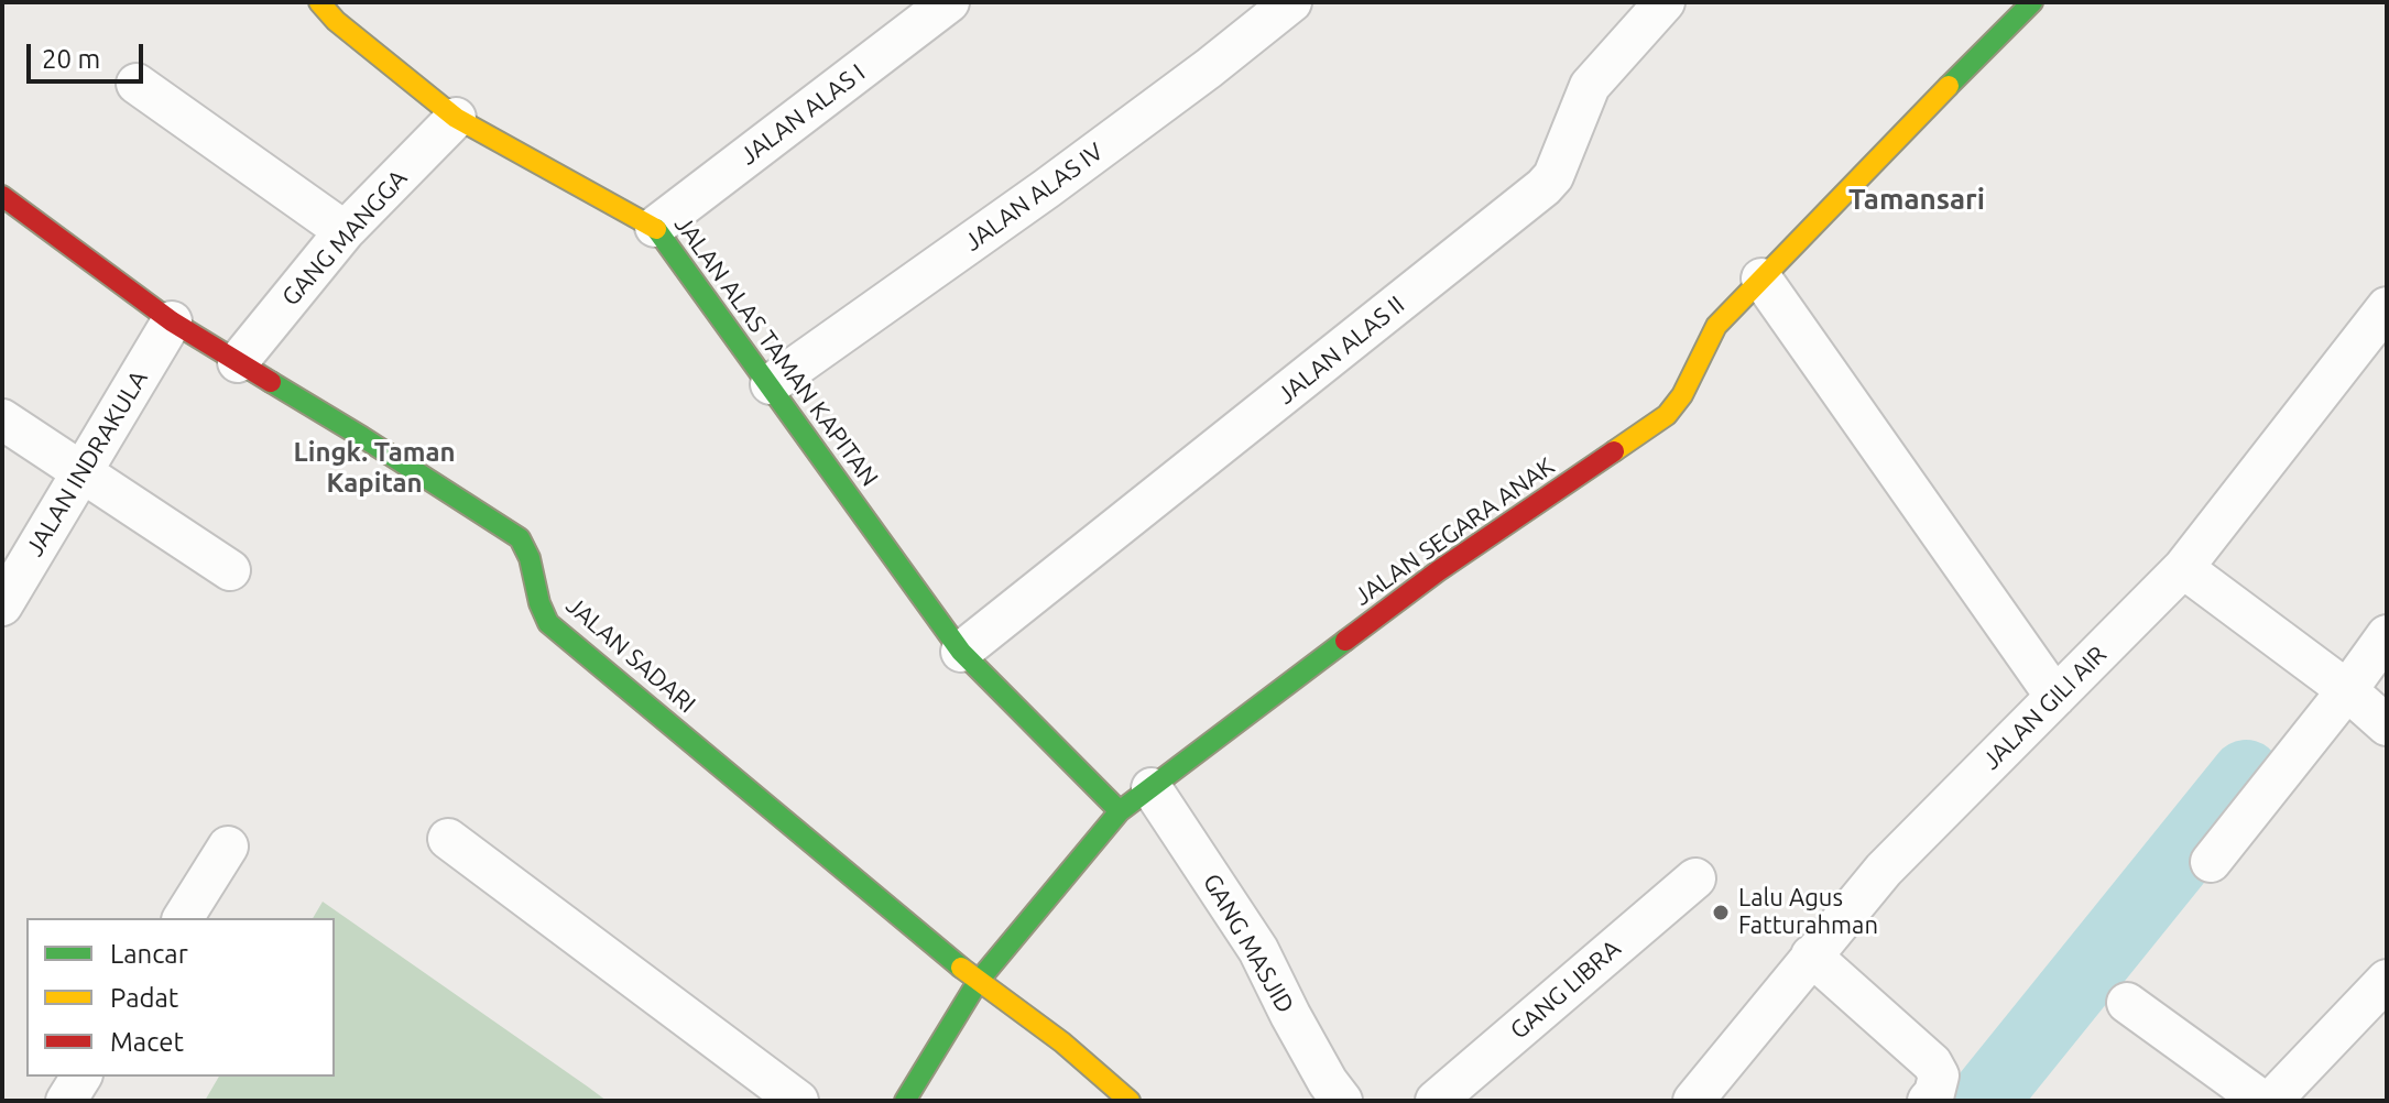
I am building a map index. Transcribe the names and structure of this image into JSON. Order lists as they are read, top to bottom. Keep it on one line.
{"streets":{"street":["JALAN ALAS I","JALAN ALAS IV","GANG MANGGA","JALAN ALAS II","JALAN ALAS TAMAN KAPITAN","JALAN INDRAKULA","JALAN SEGARA ANAK","JALAN SADARI","JALAN GILI AIR","GANG MASJID","GANG LIBRA"]},"crossings":[["JALAN ALAS I","JALAN ALAS TAMAN KAPITAN"],["JALAN ALAS IV","JALAN ALAS TAMAN KAPITAN"],["GANG MANGGA","JALAN ALAS TAMAN KAPITAN"],["GANG MANGGA","JALAN SADARI"],["JALAN ALAS II","JALAN ALAS TAMAN KAPITAN"],["JALAN ALAS TAMAN KAPITAN","JALAN SEGARA ANAK"],["JALAN INDRAKULA","JALAN SADARI"],["JALAN SEGARA ANAK","JALAN SADARI"],["JALAN SEGARA ANAK","GANG MASJID"]],"districts":["Tamansari","Lingk. Taman Kapitan"],"places":["Lalu Agus Fatturahman"],"legend":["Lancar","Padat","Macet"],"scale_bar":"20 m"}
